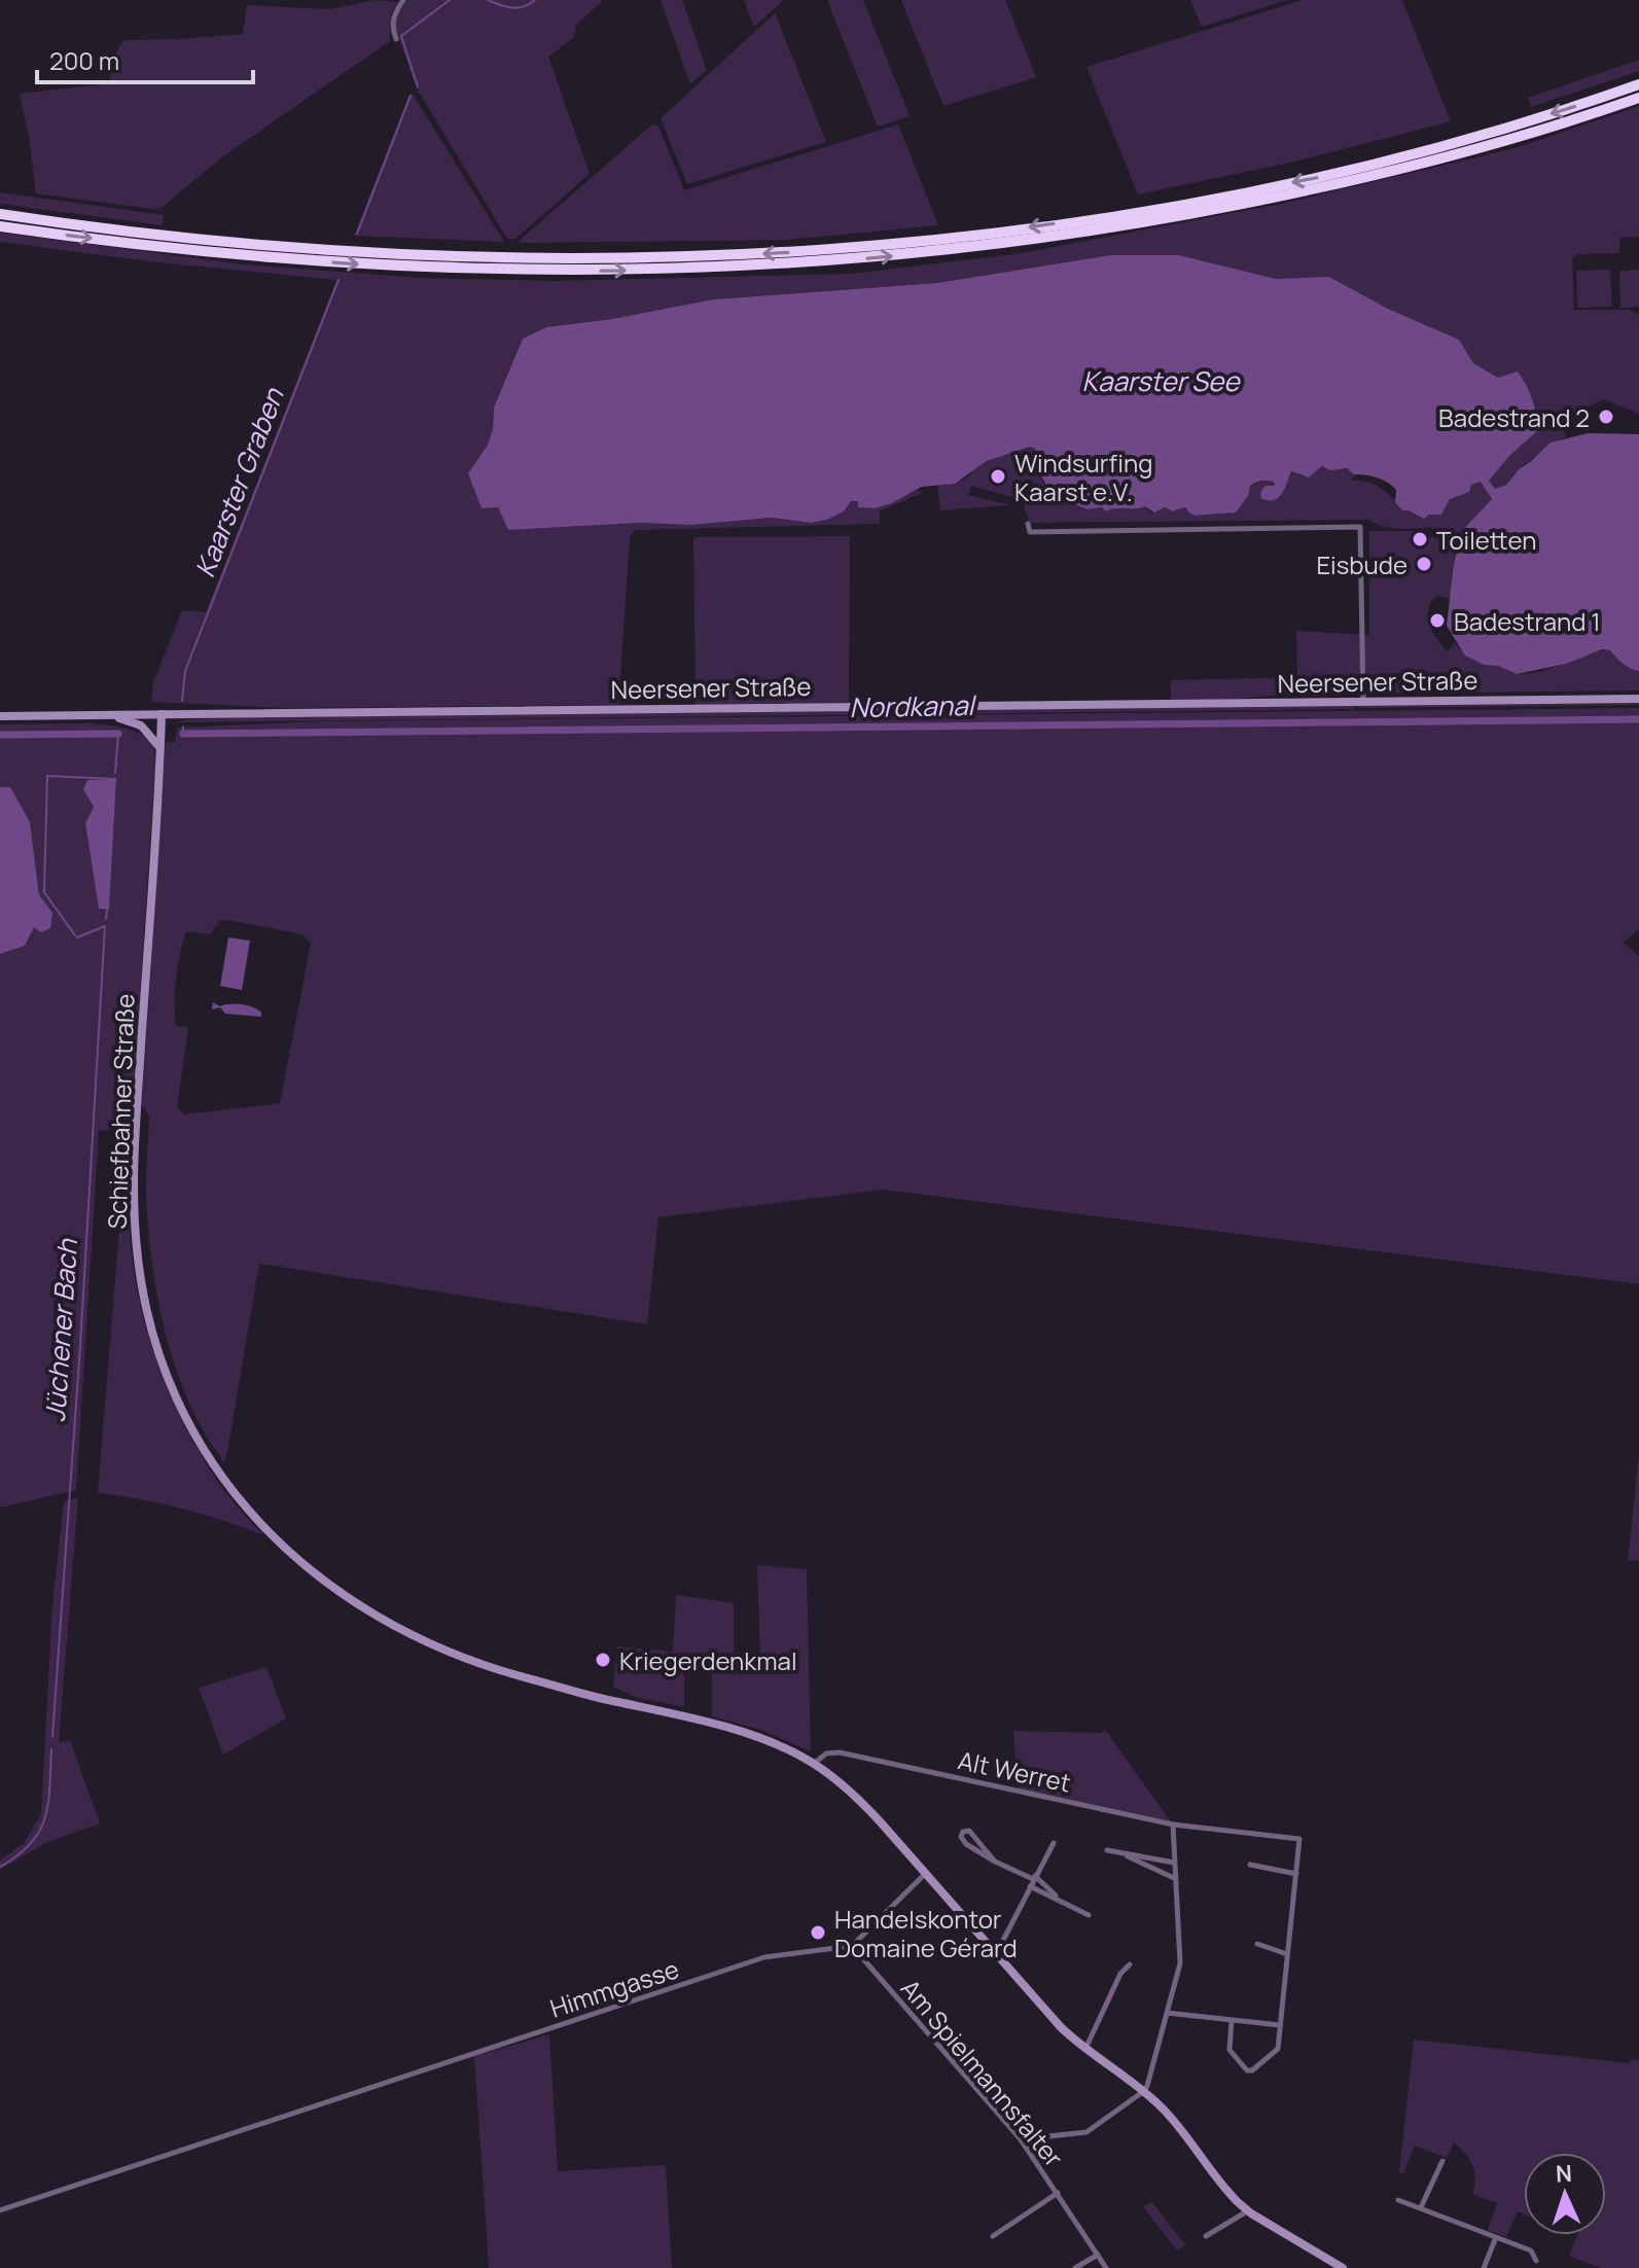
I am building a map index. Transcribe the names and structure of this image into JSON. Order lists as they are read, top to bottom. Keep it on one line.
{"streets":{"street":["Neersener Straße","Schiefbahner Straße","Alt Werret","Himmgasse","Am Spielmannsfalter"]},"crossings":[["Neersener Straße","Schiefbahner Straße"],["Schiefbahner Straße","Alt Werret"],["Himmgasse","Am Spielmannsfalter"]],"water":["Kaarster See","Kaarster Graben","Nordkanal","Jüchener Bach"],"places":["Badestrand 2","Windsurfing Kaarst e.V.","Toiletten","Eisbude","Badestrand 1","Kriegerdenkmal","Handelskontor Domaine Gérard"],"scale_bar":"200 m","north":"top"}
